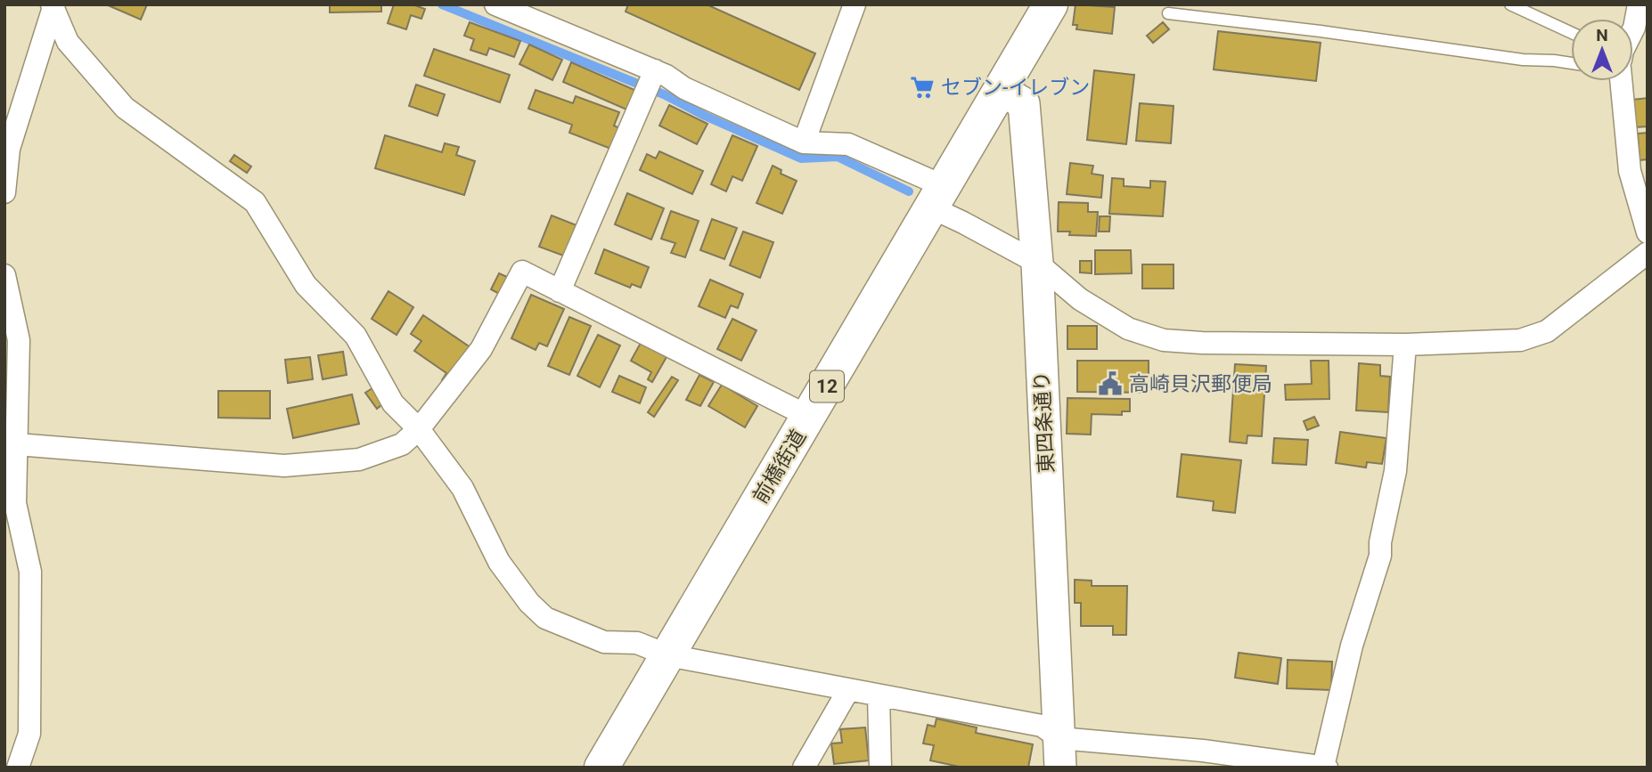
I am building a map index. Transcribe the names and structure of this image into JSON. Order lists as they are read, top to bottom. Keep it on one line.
{"streets":{"main road":["12","前橋街道"],"street":["東四条通り"]},"crossings":[["東四条通り","前橋街道"]],"places":{"supermarket":["セブン-イレブン"],"public building":["高崎貝沢郵便局"]},"north":"top"}
